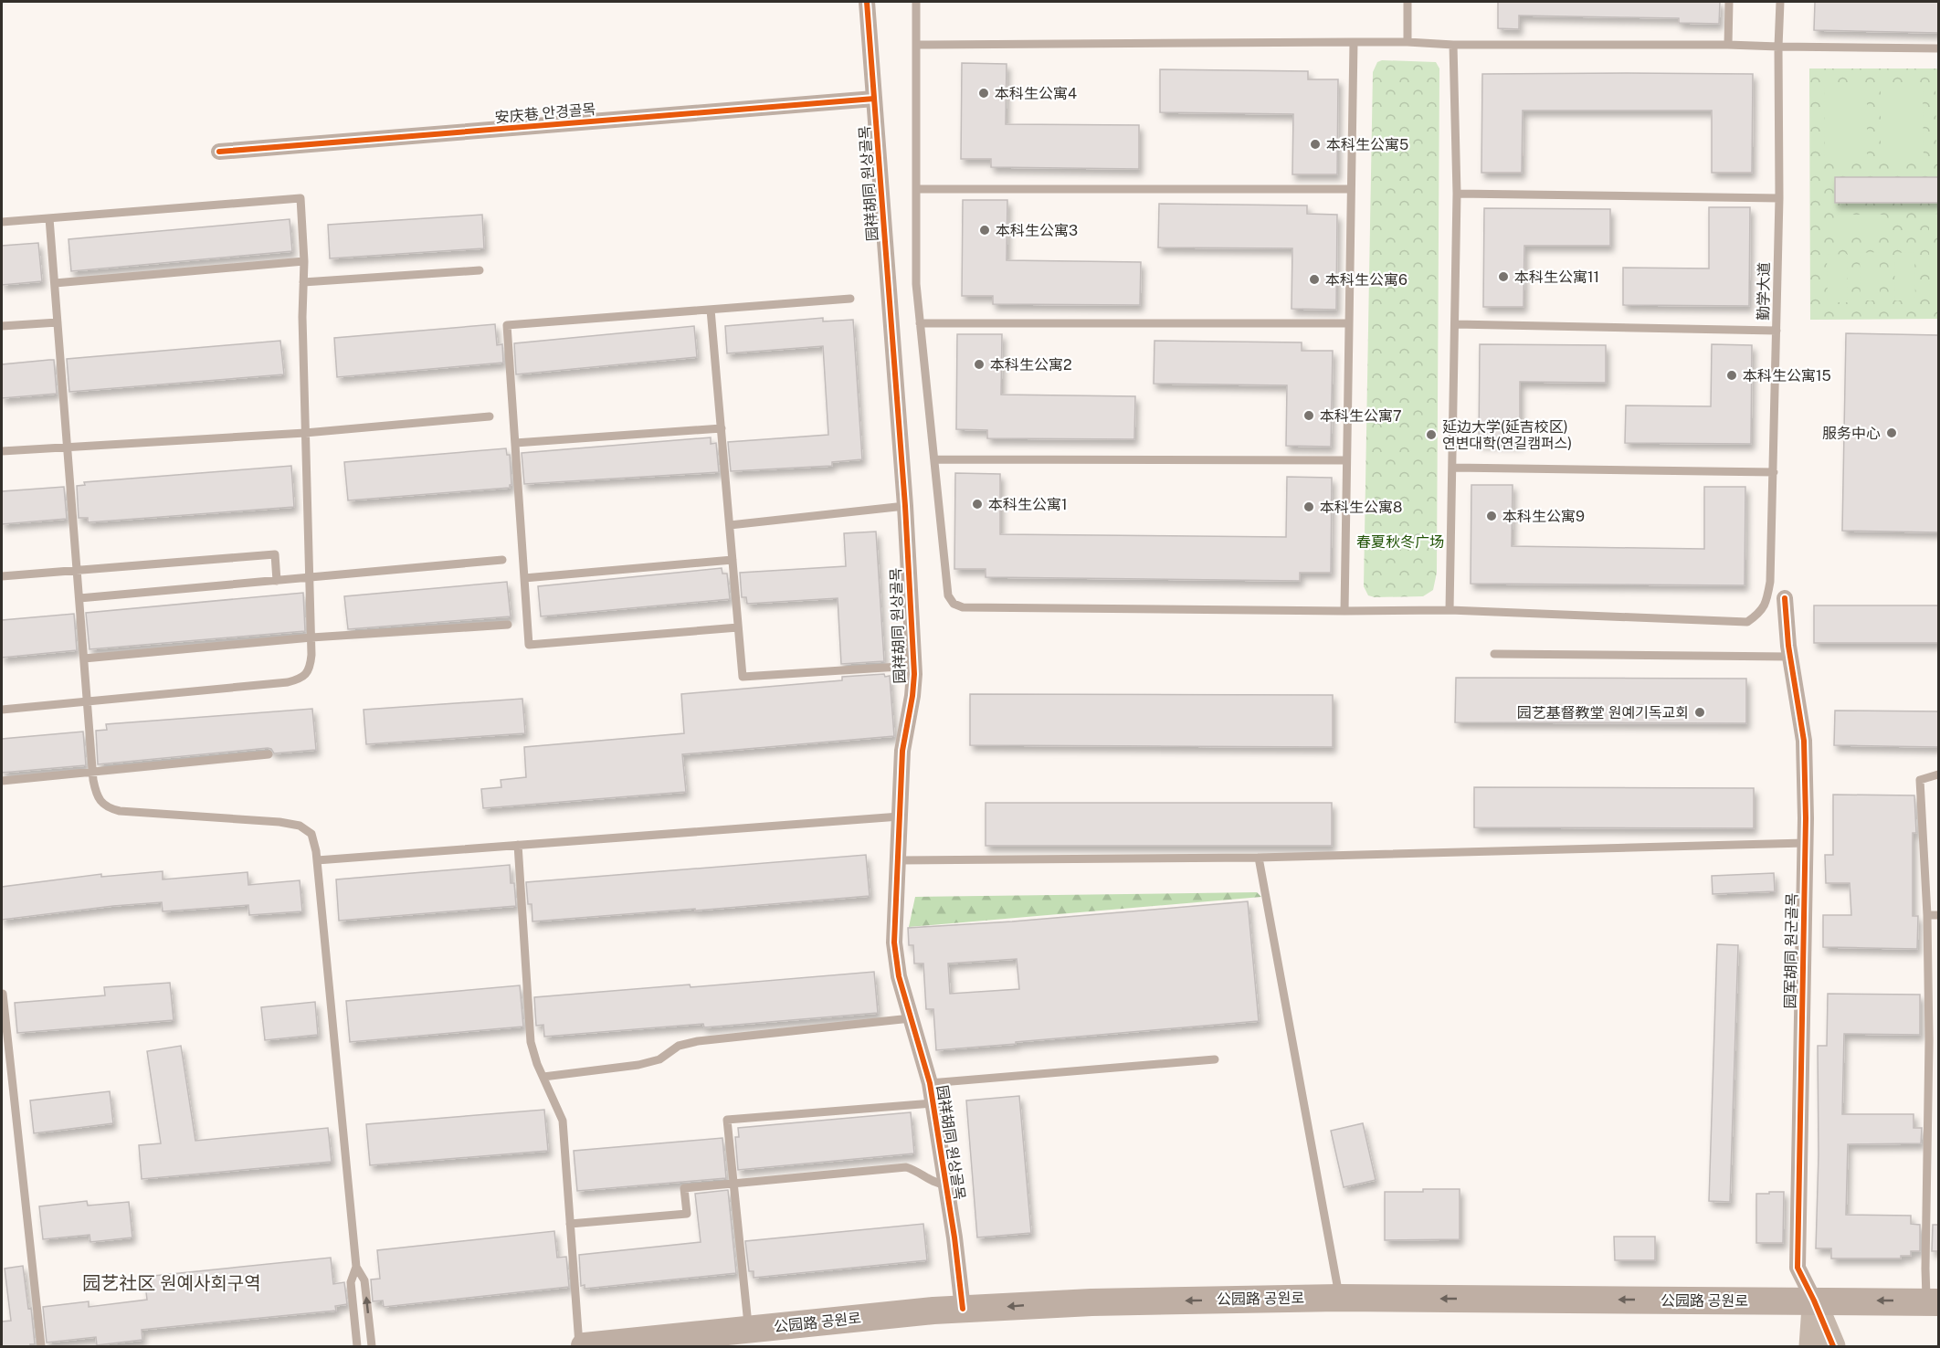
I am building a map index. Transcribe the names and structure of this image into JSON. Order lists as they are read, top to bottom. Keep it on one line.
{"streets":{"main road":["公园路 공원로"],"street":["安庆巷 안경골목","园祥胡同 원상골목","园军胡同 원군골목"],"lane":["勤学大道"]},"crossings":[["安庆巷 안경골목","园祥胡同 원상골목"],["园祥胡同 원상골목","公园路 공원로"],["园军胡同 원군골목","公园路 공원로"]],"one_way":["公园路 공원로"],"districts":["园艺社区 원예사회구역"],"parks":["春夏秋冬广场"],"places":["本科生公寓4","本科生公寓5","本科生公寓3","本科生公寓11","本科生公寓6","本科生公寓2","本科生公寓15","本科生公寓7","服务中心","延边大学(延吉校区) 연변대학(연길캠퍼스)","本科生公寓1","本科生公寓8","本科生公寓9","园艺基督教堂 원예기독교회"]}
